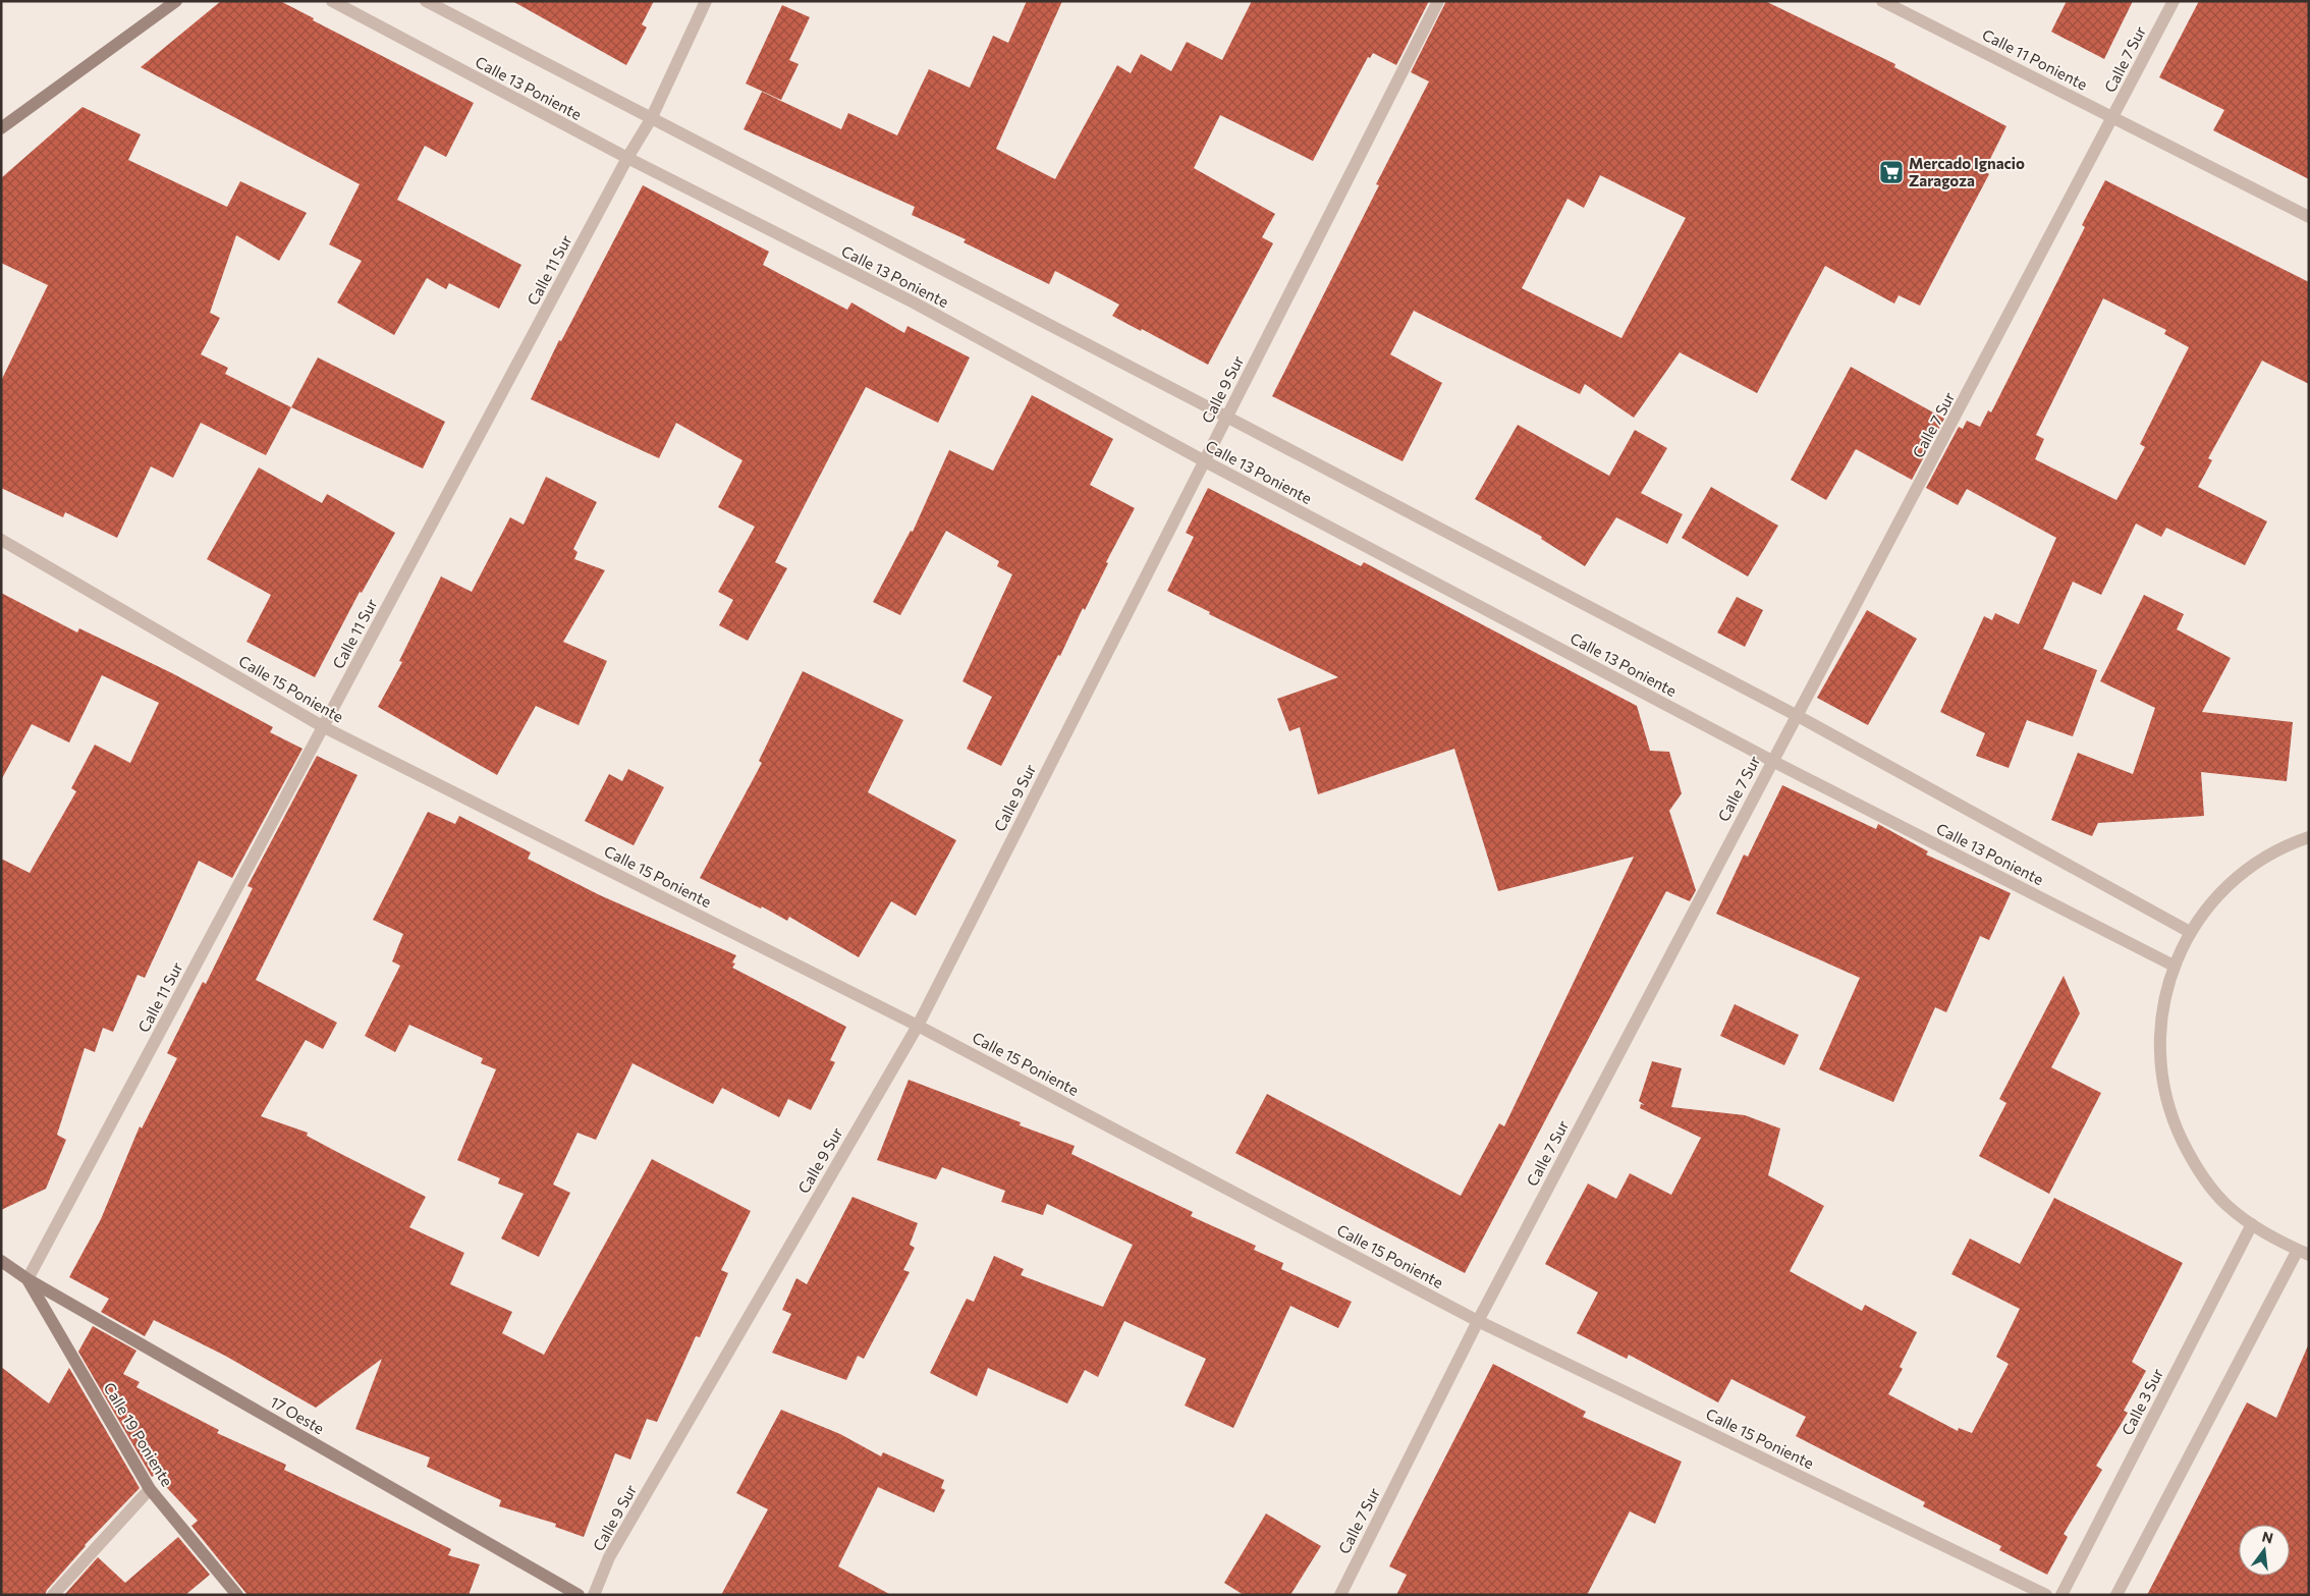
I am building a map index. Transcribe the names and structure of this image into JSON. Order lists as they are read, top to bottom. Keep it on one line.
{"streets":{"street":["Calle 11 Poniente","Calle 7 Sur","Calle 13 Poniente","Calle 11 Sur","Calle 9 Sur","Calle 15 Poniente","Calle 3 Sur","17 Oeste","Calle 19 Poniente"]},"crossings":[["Calle 11 Poniente","Calle 7 Sur"],["Calle 7 Sur","Calle 13 Poniente"],["Calle 7 Sur","Calle 15 Poniente"],["Calle 13 Poniente","Calle 11 Sur"],["Calle 13 Poniente","Calle 9 Sur"],["Calle 11 Sur","Calle 15 Poniente"],["Calle 11 Sur","17 Oeste"],["Calle 11 Sur","Calle 19 Poniente"],["Calle 9 Sur","Calle 15 Poniente"],["17 Oeste","Calle 19 Poniente"]],"places":{"supermarket":["Mercado Ignacio Zaragoza"]},"north":"top"}
